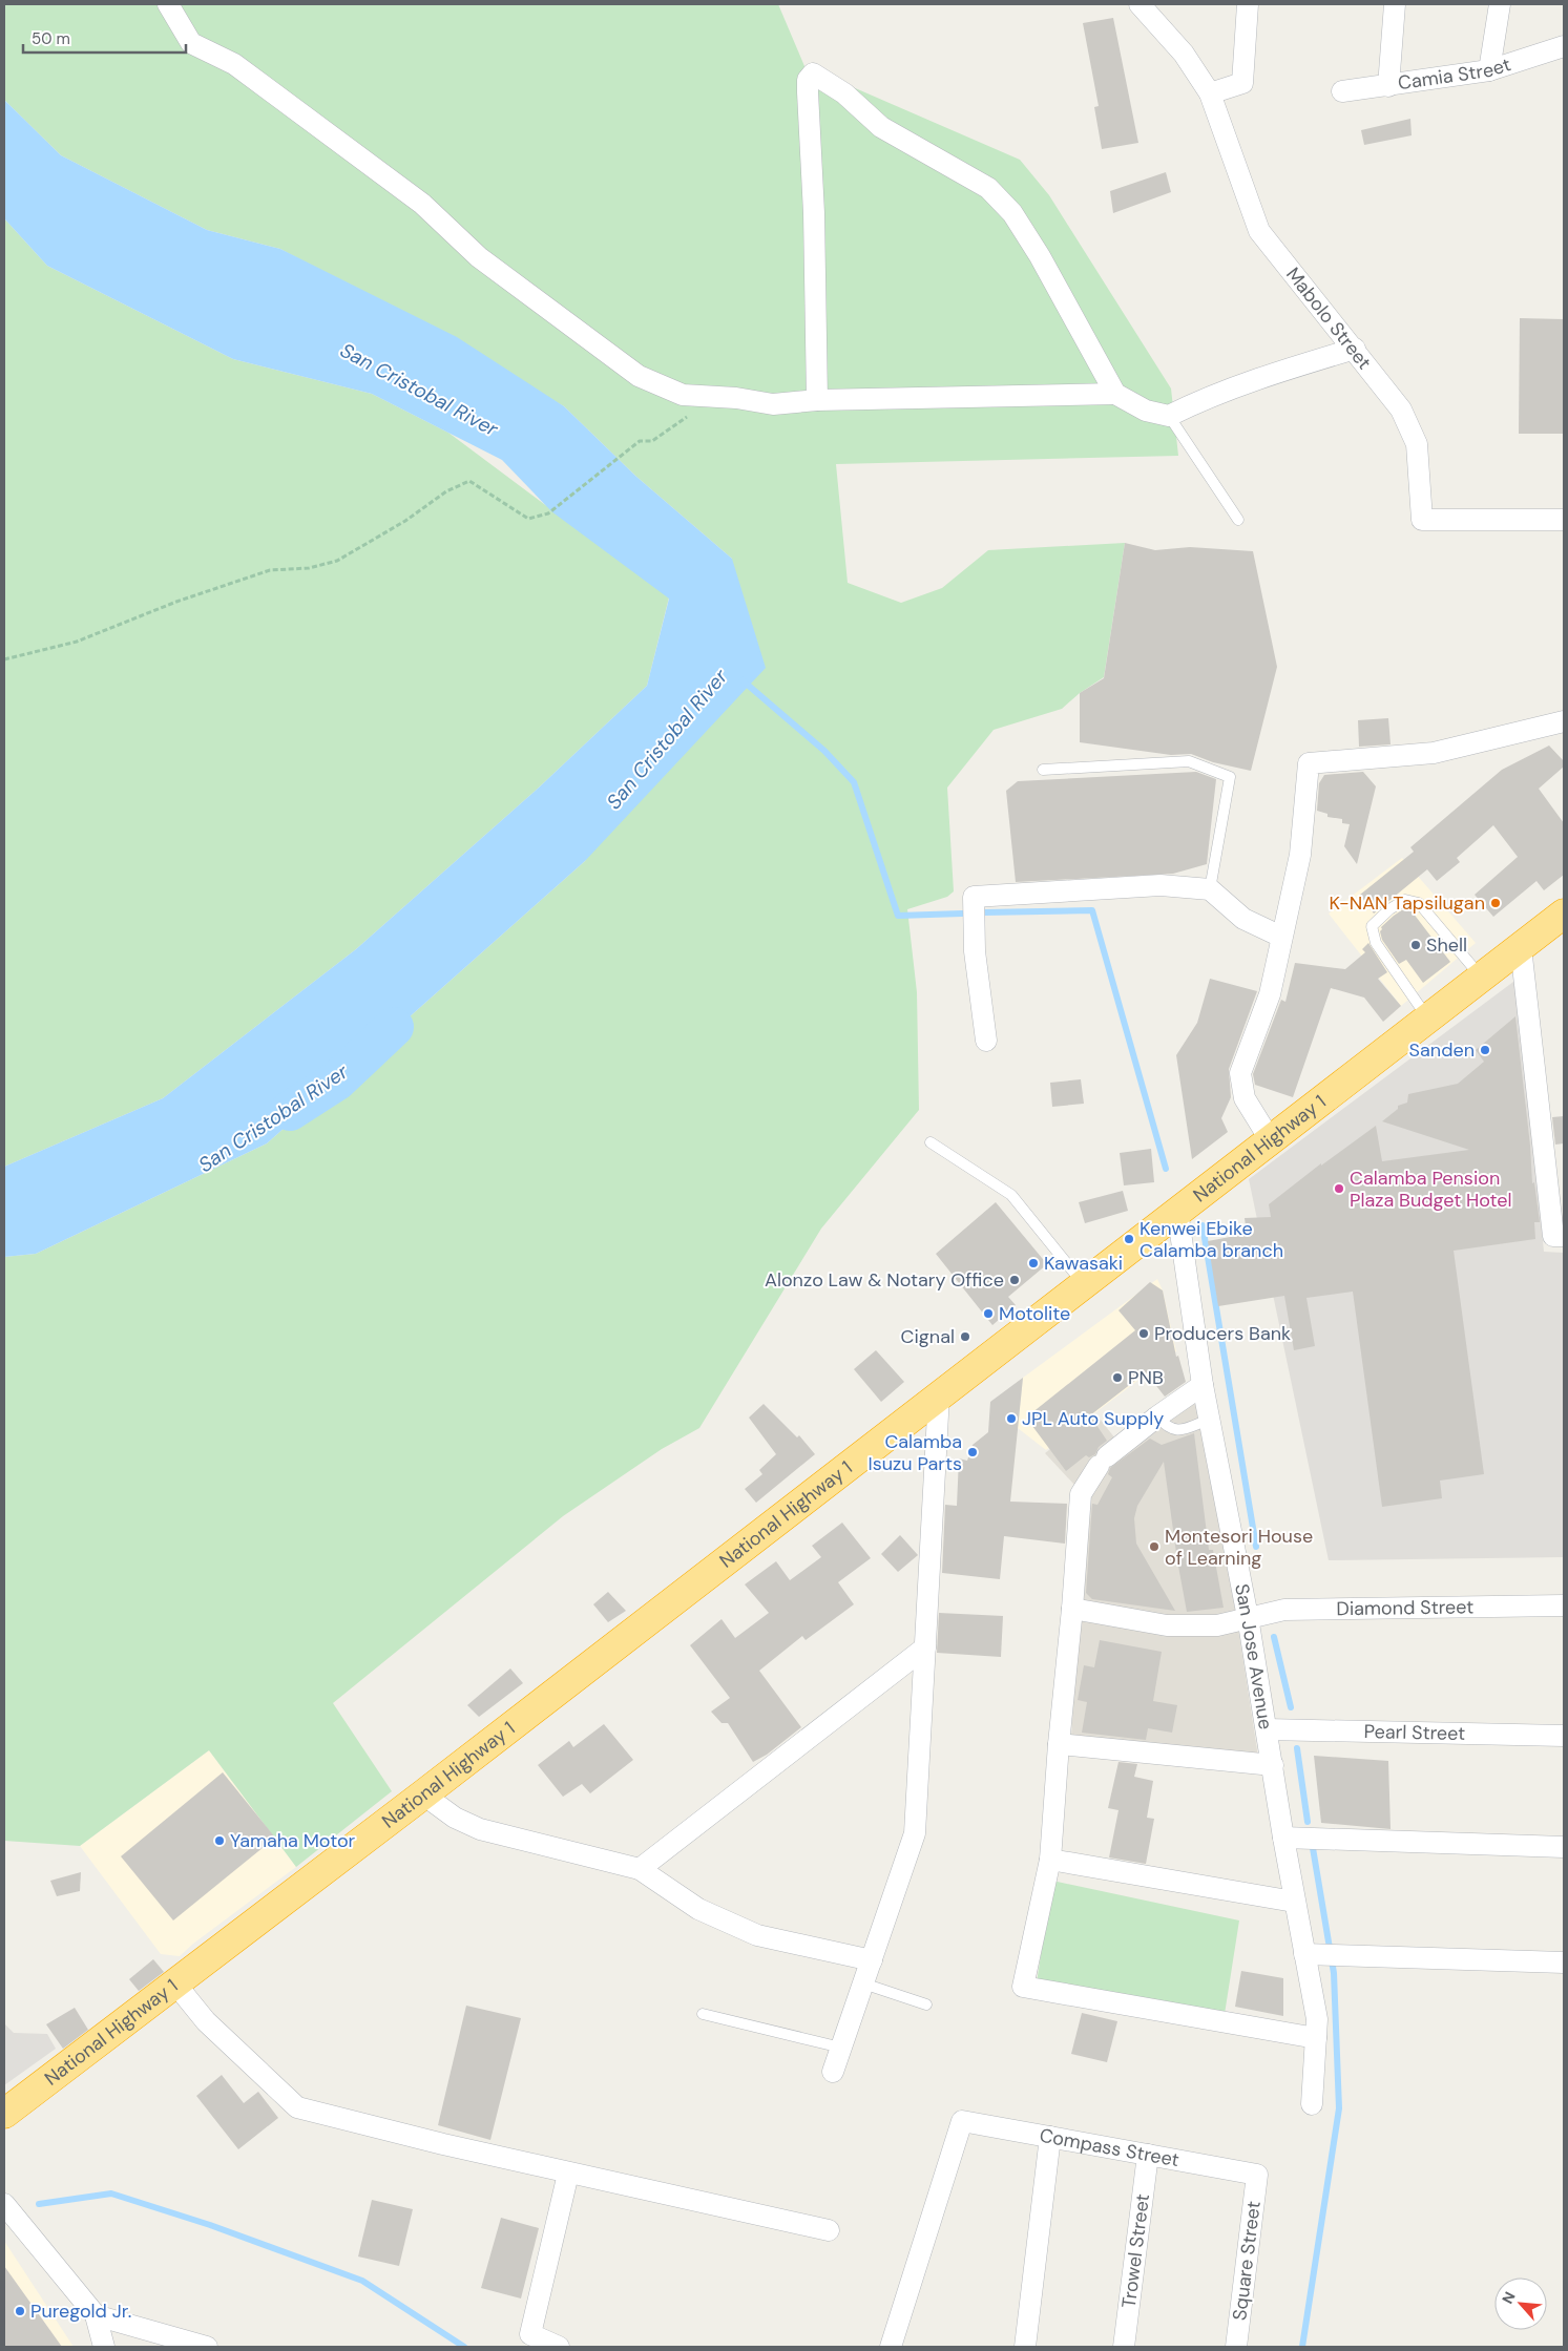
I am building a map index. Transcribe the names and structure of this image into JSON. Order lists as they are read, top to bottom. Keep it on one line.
{"streets":{"highway":["National Highway 1"],"street":["Camia Street","Mabolo Street","Diamond Street","San Jose Avenue","Pearl Street","Compass Street","Trowel Street","Square Street"]},"crossings":[["National Highway 1","San Jose Avenue"],["Diamond Street","San Jose Avenue"],["San Jose Avenue","Pearl Street"],["Compass Street","Trowel Street"],["Compass Street","Square Street"]],"water":["San Cristobal River"],"places":["K-NAN Tapsilugan","Shell","Sanden","Calamba Pension Plaza Budget Hotel","Kenwei Ebike Calamba branch","Kawasaki","Alonzo Law & Notary Office","Motolite","Producers Bank","Cignal","PNB","JPL Auto Supply","Calamba Isuzu Parts","Montesori House of Learning","Yamaha Motor","Puregold Jr."],"scale_bar":"50 m","north":"top left"}
